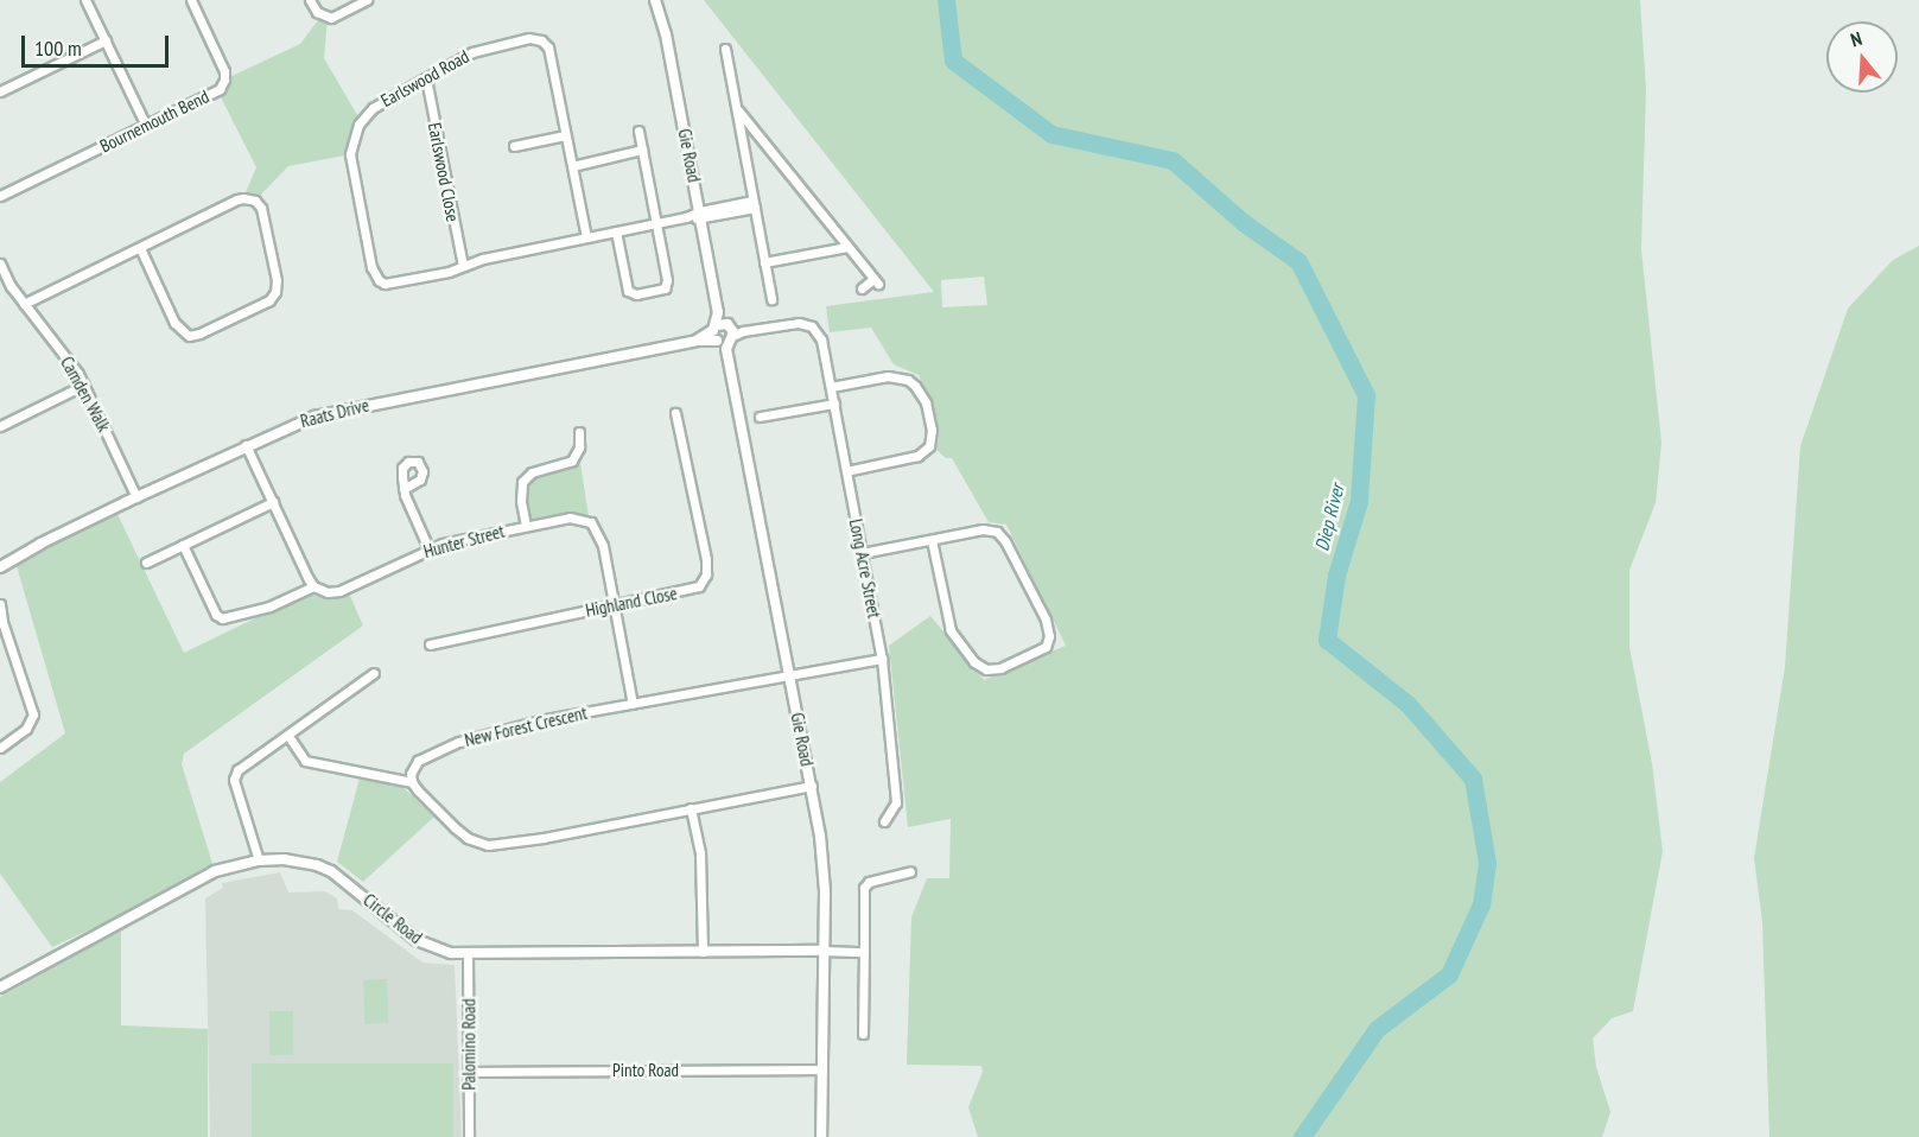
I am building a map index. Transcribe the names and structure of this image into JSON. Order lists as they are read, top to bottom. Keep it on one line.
{"streets":{"street":["Earlswood Road","Bournemouth Bend","Gie Road","Earlswood Close","Camden Walk","Raats Drive","Hunter Street","Long Acre Street","Highland Close","New Forest Crescent","Circle Road","Palomino Road","Pinto Road"]},"crossings":[["Earlswood Road","Gie Road"],["Earlswood Road","Earlswood Close"],["Gie Road","Raats Drive"],["Gie Road","Long Acre Street"],["Gie Road","New Forest Crescent"],["Gie Road","Circle Road"],["Gie Road","Pinto Road"],["Camden Walk","Raats Drive"],["Raats Drive","Long Acre Street"],["Hunter Street","Highland Close"],["Hunter Street","New Forest Crescent"],["Circle Road","Palomino Road"],["Palomino Road","Pinto Road"]],"water":["Diep River"],"scale_bar":"100 m","north":"top"}
